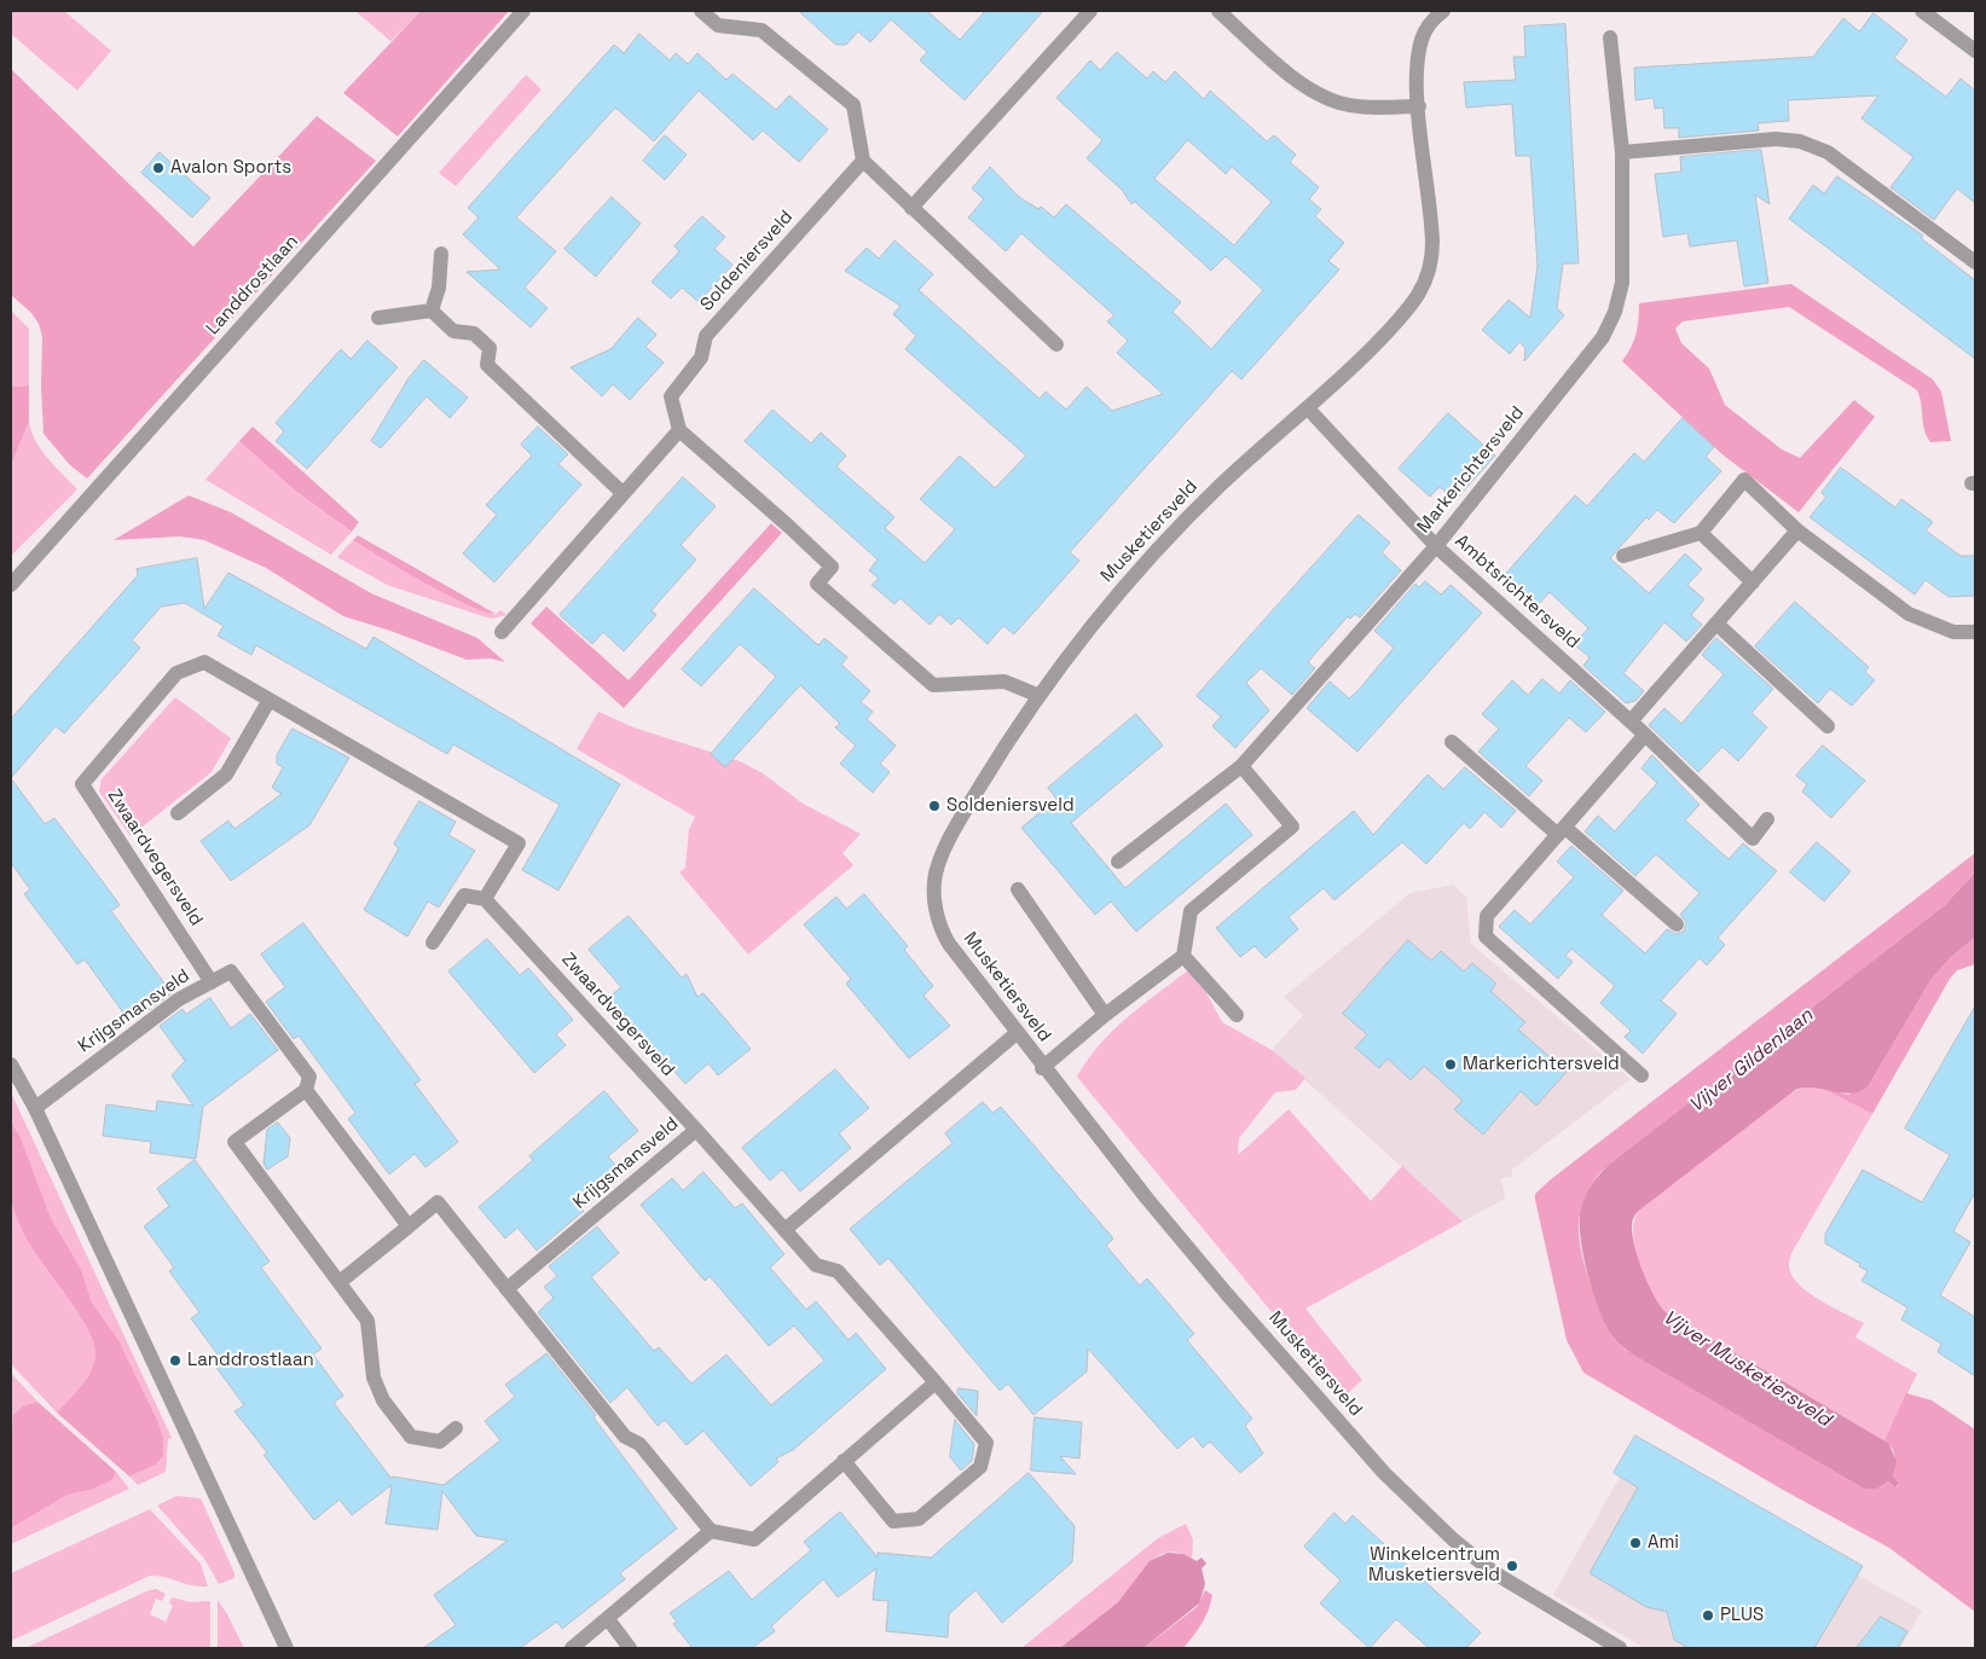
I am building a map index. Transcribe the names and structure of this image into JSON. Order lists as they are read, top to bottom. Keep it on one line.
{"streets":{"street":["Soldeniersveld","Landdrostlaan","Markerichtersveld","Musketiersveld","Ambtsrichtersveld","Zwaardvegersveld","Krijgsmansveld"]},"crossings":[["Markerichtersveld","Ambtsrichtersveld"],["Musketiersveld","Ambtsrichtersveld"],["Zwaardvegersveld","Krijgsmansveld"]],"water":["Vijver Gildenlaan","Vijver Musketiersveld"],"places":["Avalon Sports","Soldeniersveld","Markerichtersveld","Landdrostlaan","Ami","Winkelcentrum Musketiersveld","PLUS"]}
